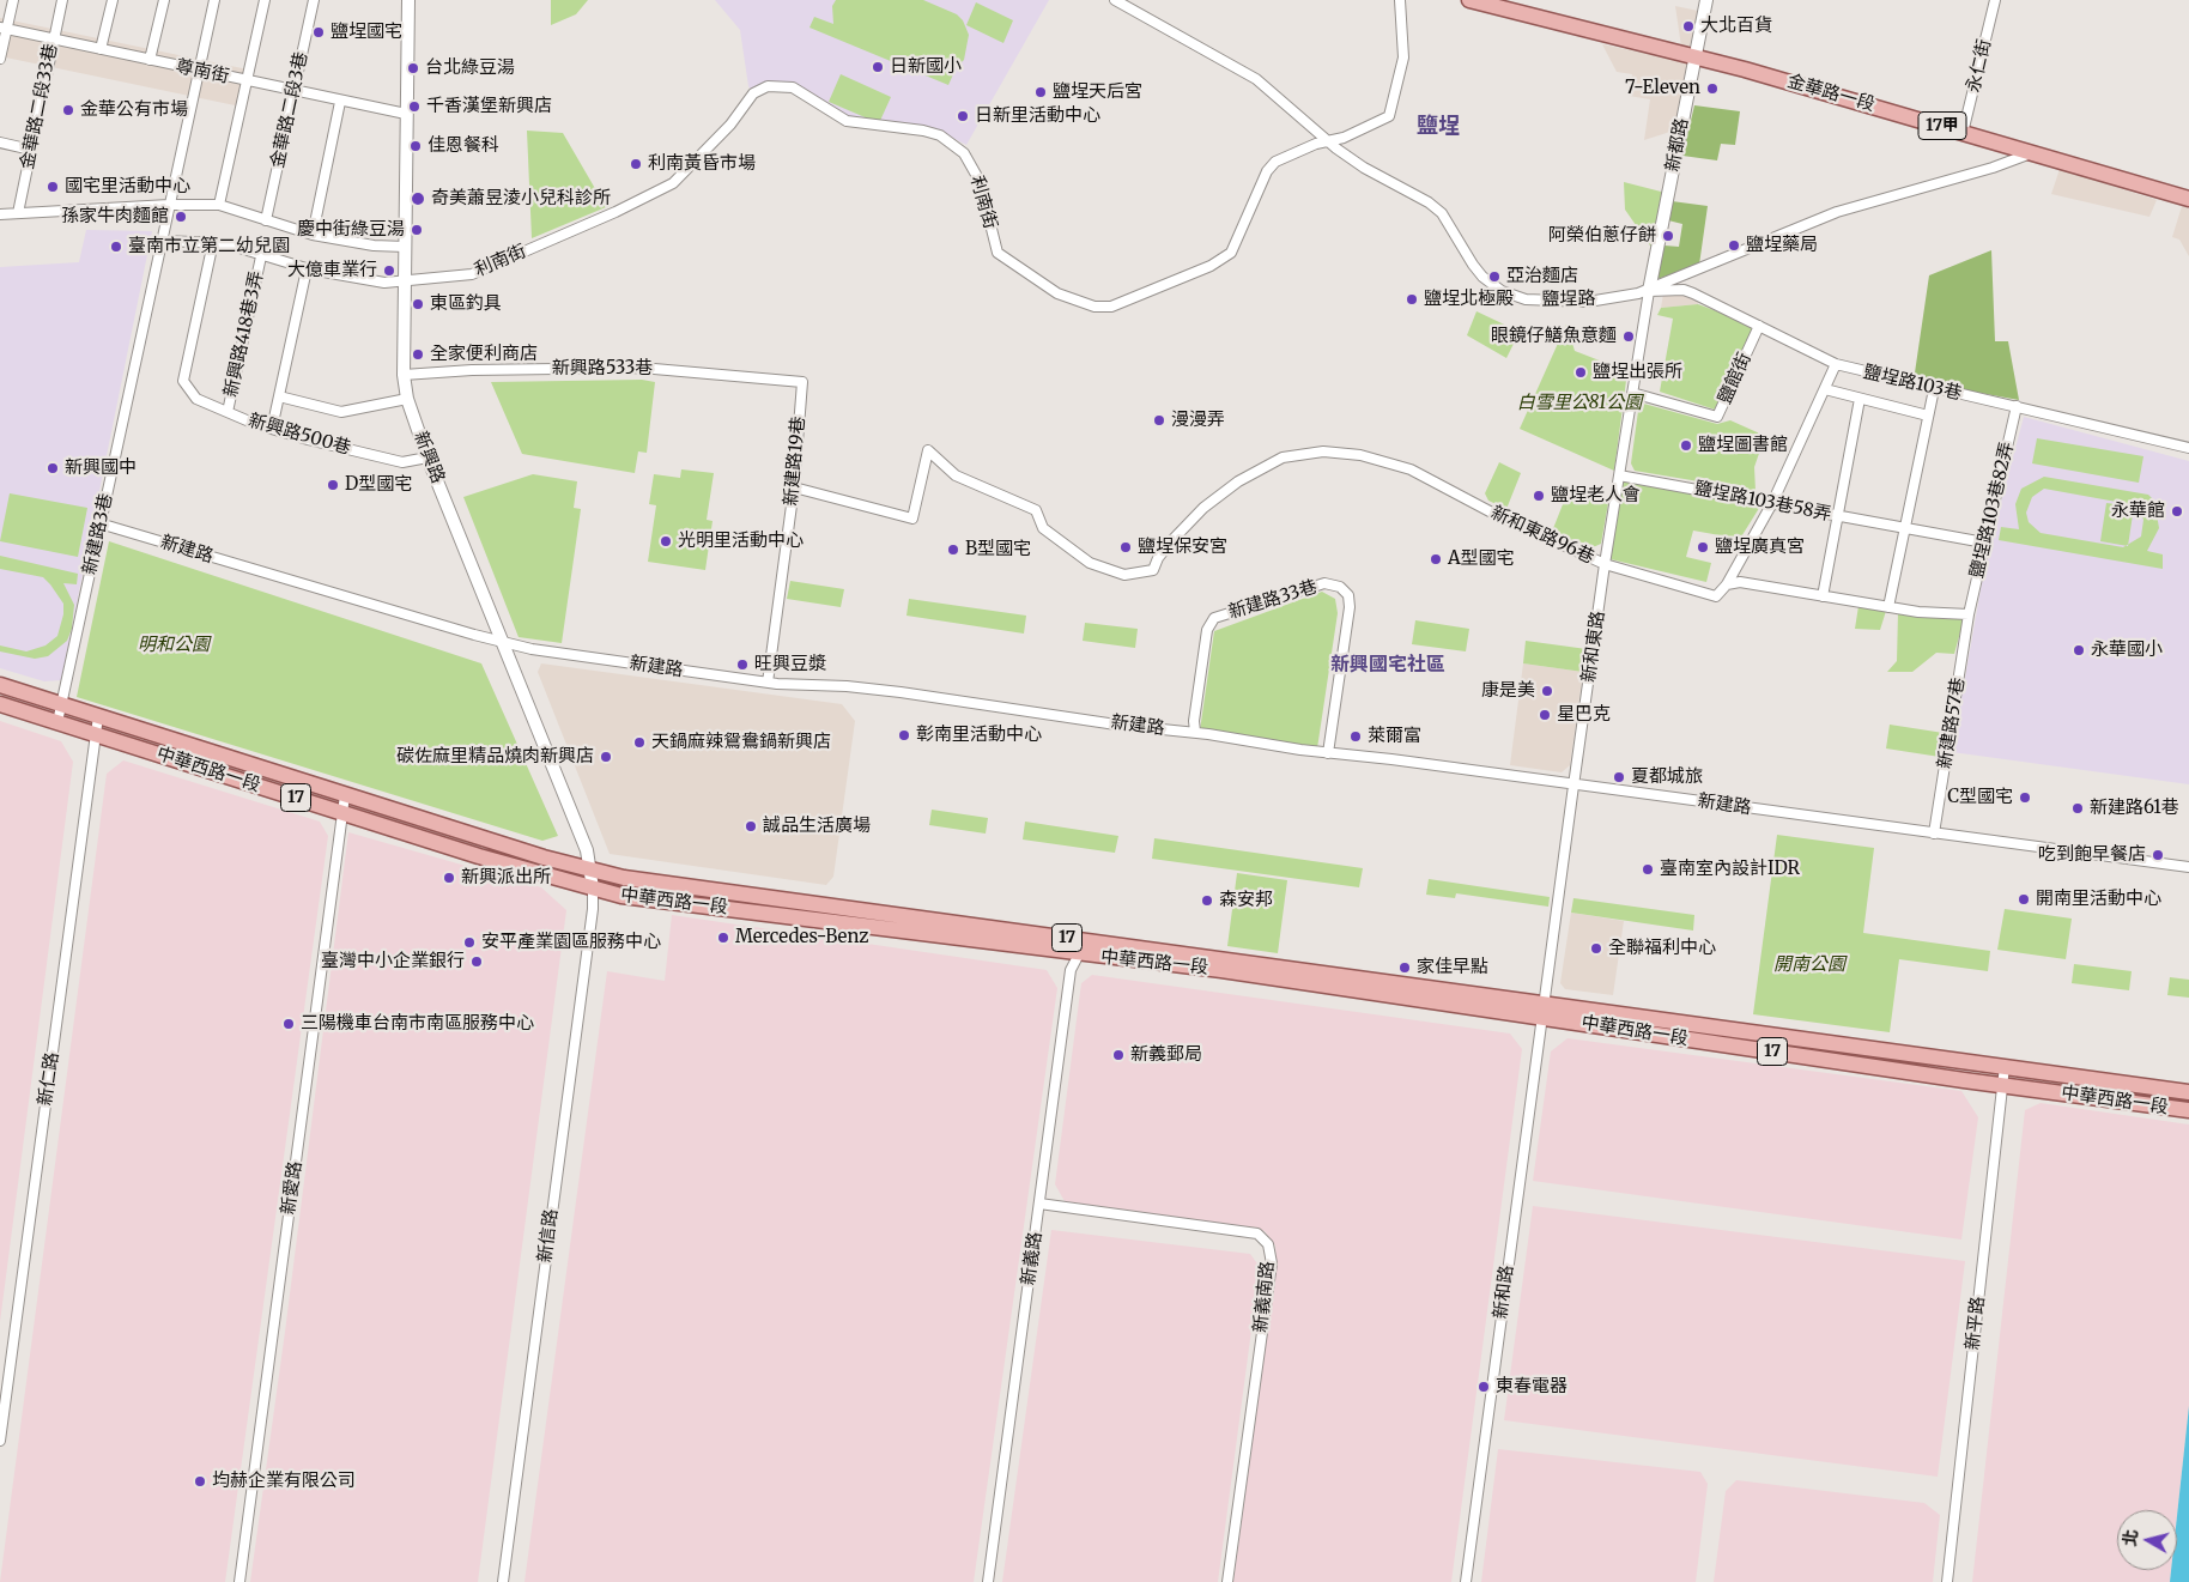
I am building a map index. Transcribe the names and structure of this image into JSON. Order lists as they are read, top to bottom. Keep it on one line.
{"streets":{"main road":["金華路一段","17甲","中華西路一段","17"],"street":["永仁街","尊南街","金華路二段33巷","金華路二段3巷","新都路","利南街","鹽埕路","新興路418巷3弄","新興路533巷","鹽館街","鹽埕路103巷","新興路500巷","新興路","新建路19巷","鹽埕路103巷58弄","鹽埕路103巷82弄","新建路3巷","新和東路96巷","新建路","新建路33巷","新和東路","新建路57巷","新仁路","新愛路","新信路","新義路","新和路","新義南路","新平路"]},"crossings":[["永仁街","金華路一段"],["尊南街","金華路二段33巷"],["尊南街","金華路二段3巷"],["尊南街","新興路"],["尊南街","新建路3巷"],["金華路一段","新都路"],["金華路一段","鹽埕路"],["新都路","鹽埕路"],["新都路","鹽埕路103巷"],["新都路","新和東路"],["利南街","鹽埕路"],["利南街","新興路418巷3弄"],["利南街","新興路500巷"],["利南街","新興路"],["利南街","新建路3巷"],["鹽埕路","鹽埕路103巷"],["鹽埕路","新和東路"],["新興路418巷3弄","新興路500巷"],["新興路533巷","新興路"],["新興路533巷","新建路19巷"],["鹽館街","鹽埕路103巷"],["鹽館街","新和東路"],["鹽埕路103巷","鹽埕路103巷82弄"],["鹽埕路103巷","新和東路"],["新興路500巷","新興路"],["新興路","新建路"],["新興路","中華西路一段"],["新興路","新信路"],["新建路19巷","新和東路96巷"],["新建路19巷","新建路"],["鹽埕路103巷58弄","鹽埕路103巷82弄"],["鹽埕路103巷58弄","新和東路"],["鹽埕路103巷82弄","新建路57巷"],["新建路3巷","新建路"],["新建路3巷","中華西路一段"],["新和東路96巷","新和東路"],["新建路","新建路33巷"],["新建路","新和東路"],["新建路","新建路57巷"],["新和東路","中華西路一段"],["新和東路","新和路"],["中華西路一段","新仁路"],["中華西路一段","新愛路"],["中華西路一段","新信路"],["中華西路一段","新義路"],["中華西路一段","新和路"],["中華西路一段","新平路"],["新義路","新義南路"]],"districts":["鹽埕","新興國宅社區"],"parks":["白雪里公81公園","明和公園","開南公園"],"places":["大北百貨","鹽埕國宅","日新國小","台北綠豆湯","7-Eleven","鹽埕天后宮","千香漢堡新興店","金華公有市場","日新里活動中心","佳恩餐科","利南黃昏市場","國宅里活動中心","奇美蕭昱淩小兒科診所","孫家牛肉麵館","慶中街綠豆湯","阿榮伯蔥仔餅","鹽埕藥局","臺南市立第二幼兒園","大億車業行","亞治麵店","鹽埕北極殿","東區釣具","眼鏡仔鱔魚意麵","全家便利商店","鹽埕出張所","漫漫弄","鹽埕圖書館","新興國中","D型國宅","鹽埕老人會","永華館","光明里活動中心","鹽埕保安宮","鹽埕廣真宮","B型國宅","A型國宅","永華國小","旺興豆漿","康是美","星巴克","彰南里活動中心","萊爾富","天鍋麻辣鴛鴦鍋新興店","碳佐麻里精品燒肉新興店","夏都城旅","C型國宅","新建路61巷","誠品生活廣場","吃到飽早餐店","臺南室內設計IDR","新興派出所","開南里活動中心","森安邦","Mercedes-Benz","安平產業園區服務中心","全聯福利中心","臺灣中小企業銀行","家佳早點","三陽機車台南市南區服務中心","新義郵局","東春電器","均赫企業有限公司"],"north":"left"}
